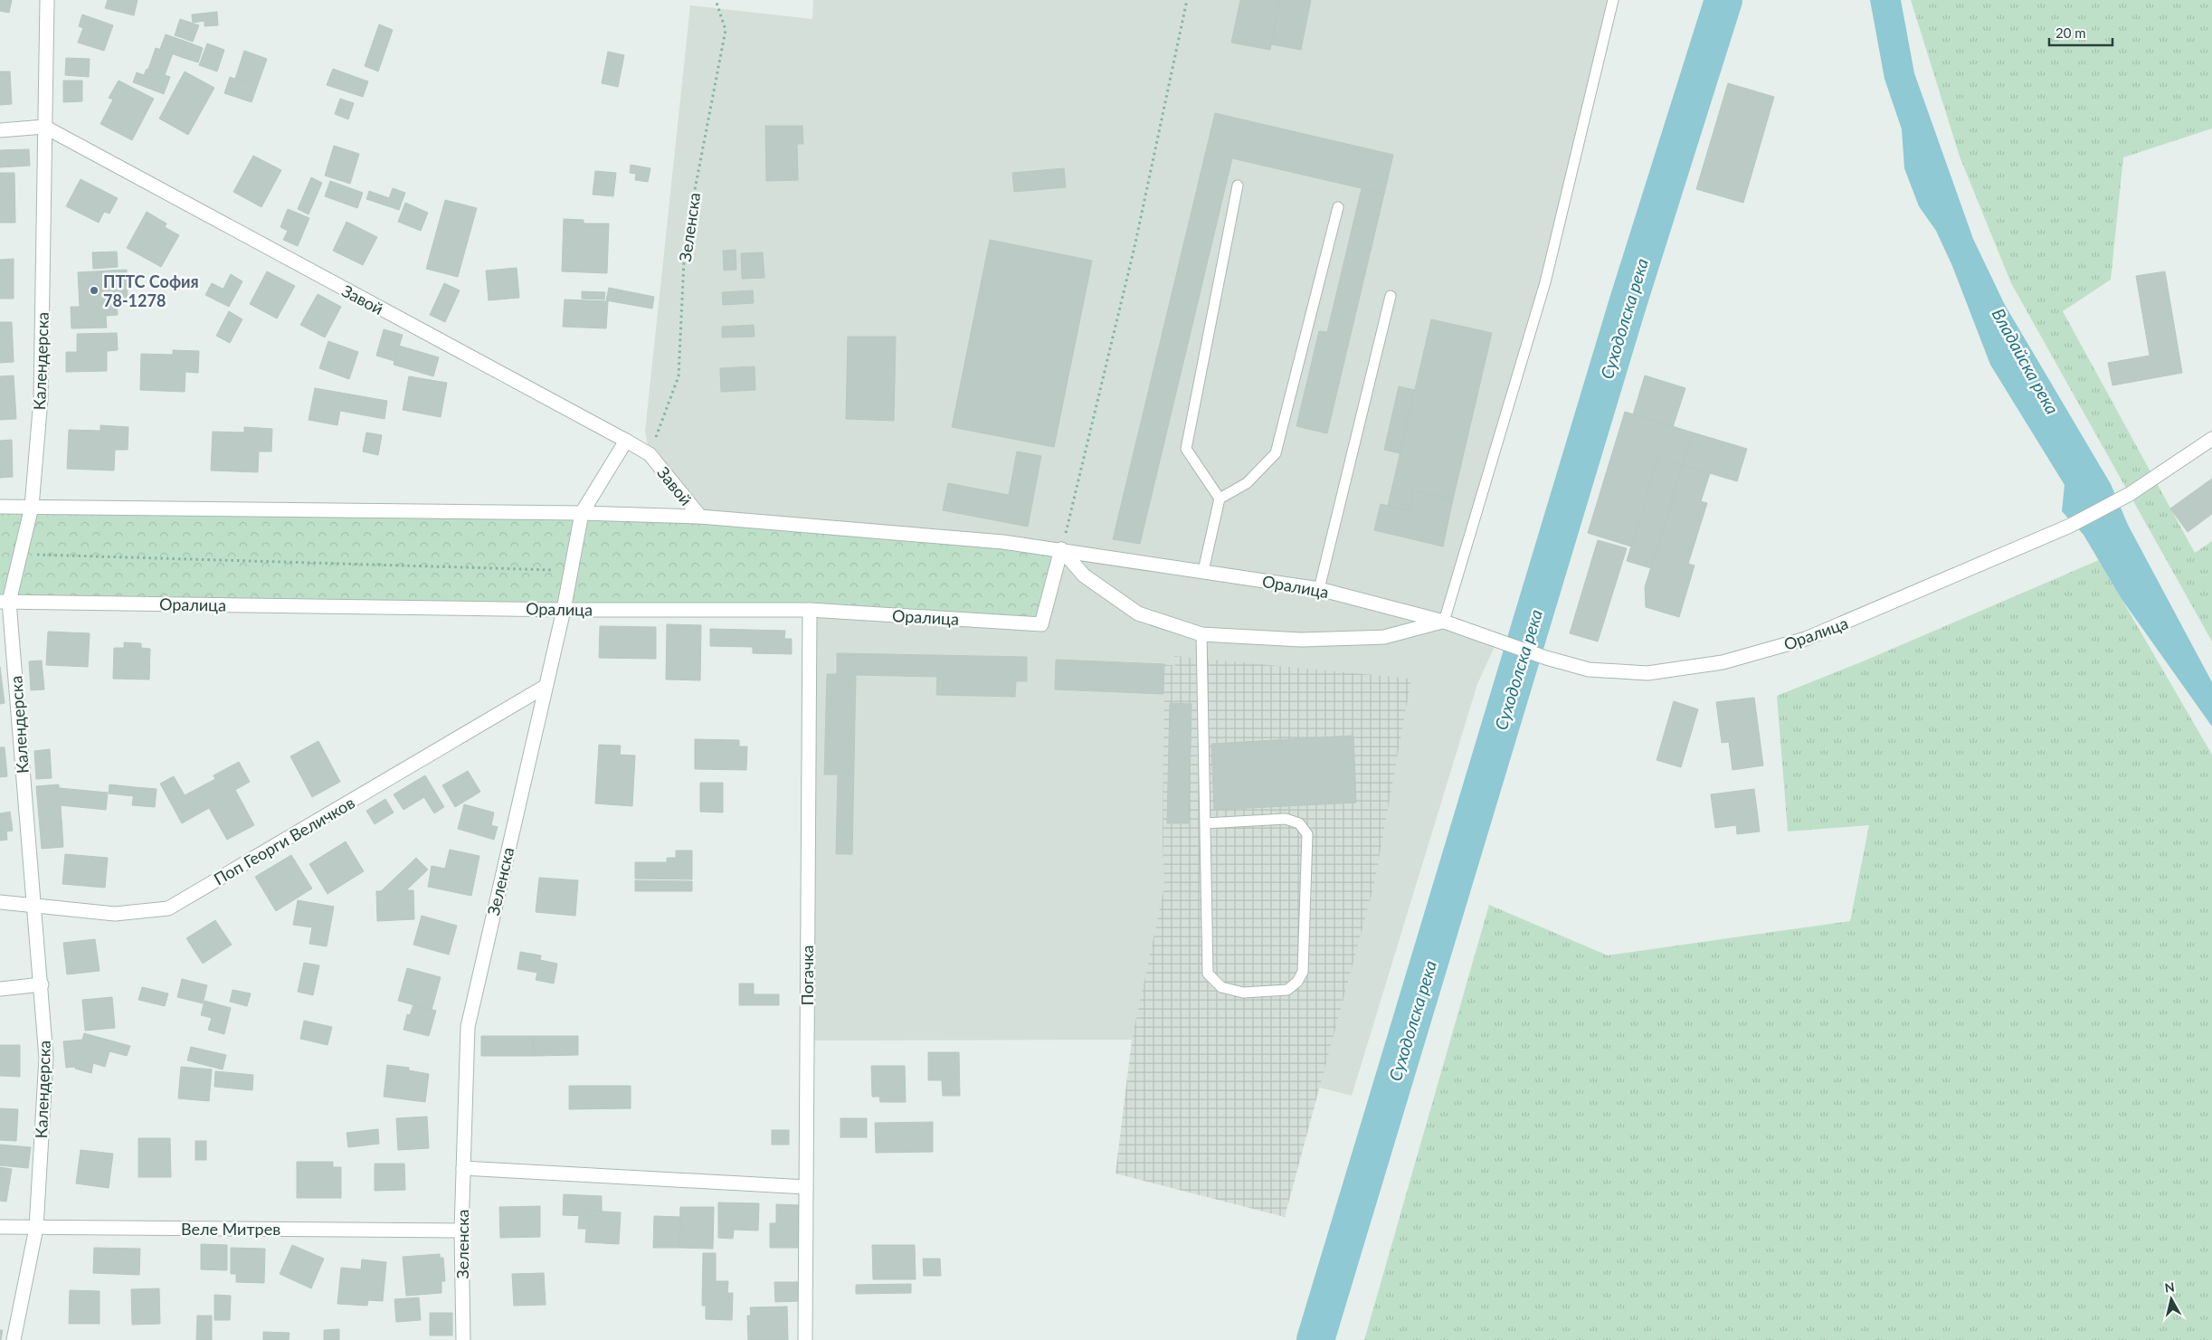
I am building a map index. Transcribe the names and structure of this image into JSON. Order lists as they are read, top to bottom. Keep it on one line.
{"streets":{"street":["Зеленска","Завой","Календерска","Оралица","Поп Георги Величков","Погачка","Веле Митрев"]},"crossings":[["Зеленска","Завой"],["Зеленска","Оралица"],["Зеленска","Поп Георги Величков"],["Зеленска","Веле Митрев"],["Завой","Календерска"],["Завой","Оралица"],["Календерска","Оралица"],["Календерска","Поп Георги Величков"],["Календерска","Веле Митрев"],["Оралица","Погачка"]],"water":["Суходолска река","Владайска река"],"places":["ПТТС София 78-1278"],"scale_bar":"20 m","north":"top"}
